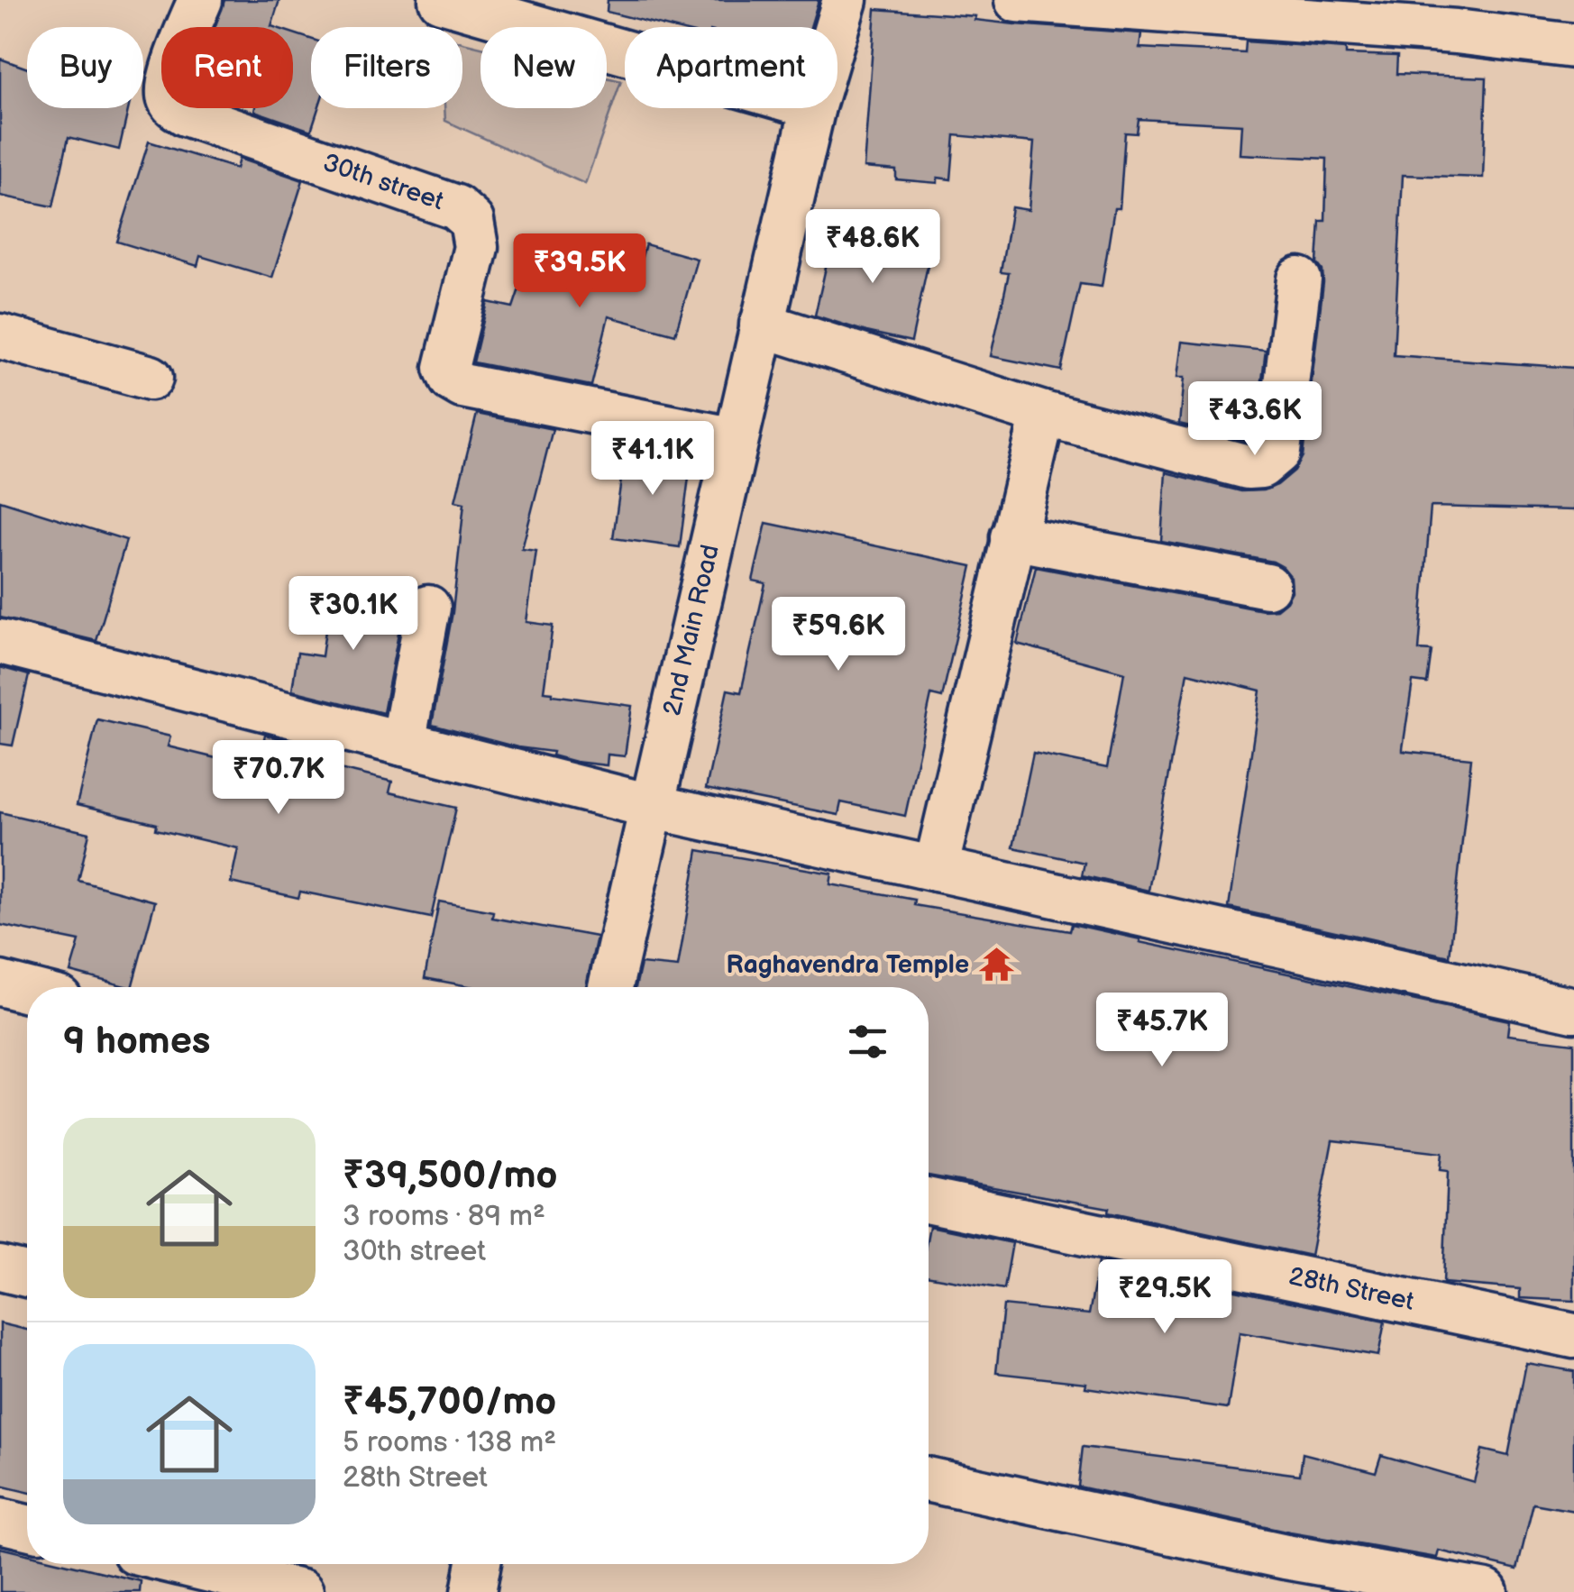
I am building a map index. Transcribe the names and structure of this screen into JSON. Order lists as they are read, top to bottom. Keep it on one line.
{"streets":{"street":["30th street","2nd Main Road","28th Street"]},"crossings":[["30th street","2nd Main Road"]],"places":{"temple":["Raghavendra Temple"]},"page":{"chip":["Buy","Rent","Filters","New","Apartment"],"price":["₹48.6K","₹39.5K","₹43.6K","₹41.1K","₹30.1K","₹59.6K","₹70.7K","₹45.7K","₹29.5K"],"heading":"9 homes","list":[{"name":"₹39,500/mo","note":"3 rooms · 89 m² · 30th street"},{"name":"₹45,700/mo","note":"5 rooms · 138 m² · 28th Street"}]}}
